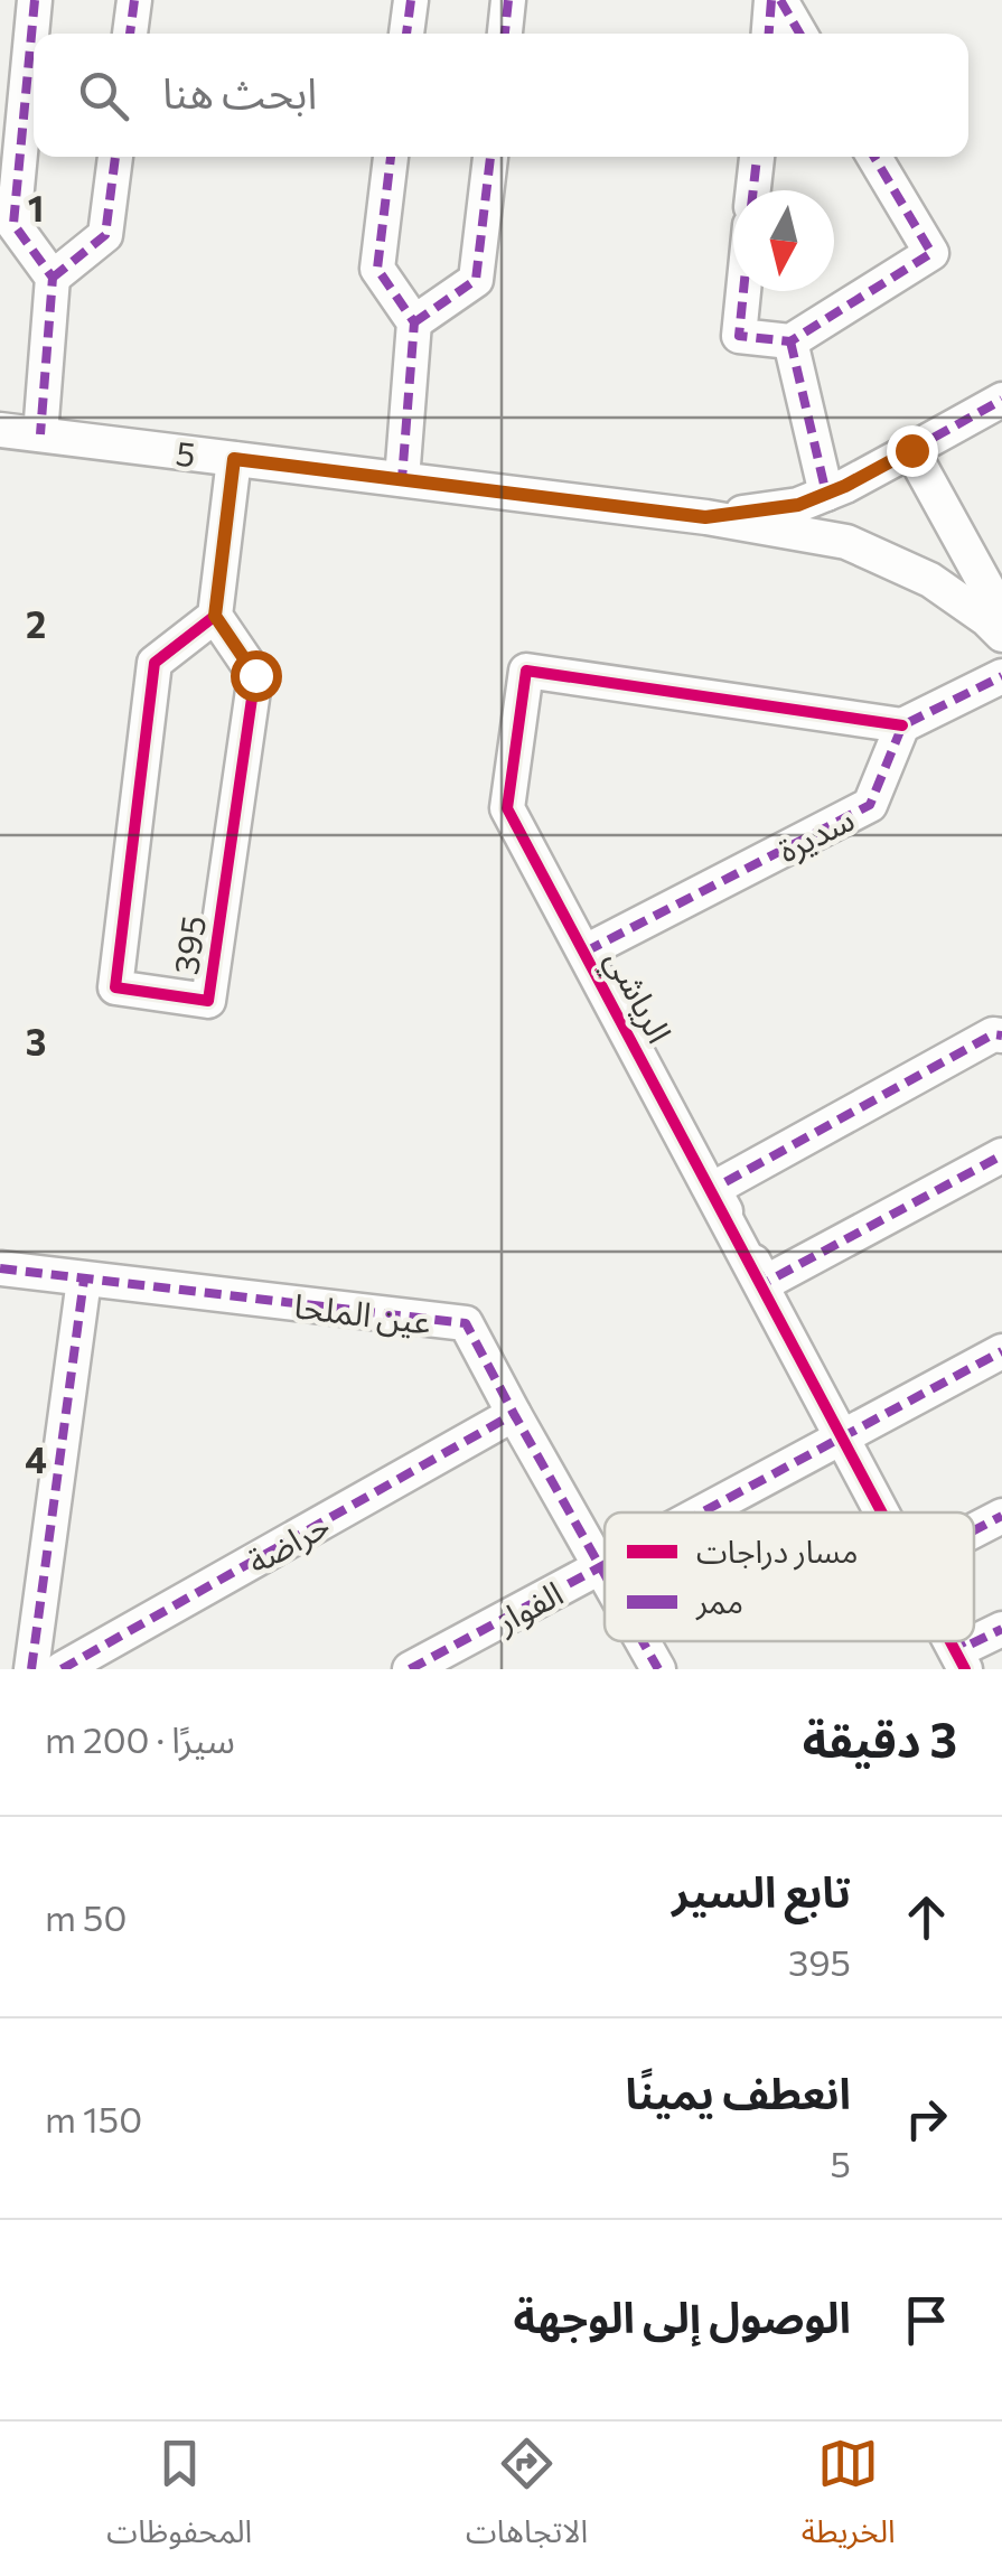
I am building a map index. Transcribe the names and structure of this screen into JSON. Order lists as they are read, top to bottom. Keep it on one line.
{"streets":{"street":["5","سديرة","395","الرياشي","عين الملحا","حراضة","الفوار"]},"crossings":[["سديرة","الرياشي"],["الرياشي","الفوار"],["عين الملحا","حراضة"],["عين الملحا","الفوار"]],"legend":["مسار دراجات","ممر"],"north":"bottom","page":{"search":"ابحث هنا","heading":["3 دقيقة","سيرًا · 200 m"],"list":[["تابع السير","395","50 m"],["انعطف يمينًا","5","150 m"],"الوصول إلى الوجهة"],"nav":["الخريطة","الاتجاهات","المحفوظات"]},"grid":{"rows":["1","2","3","4"]}}
